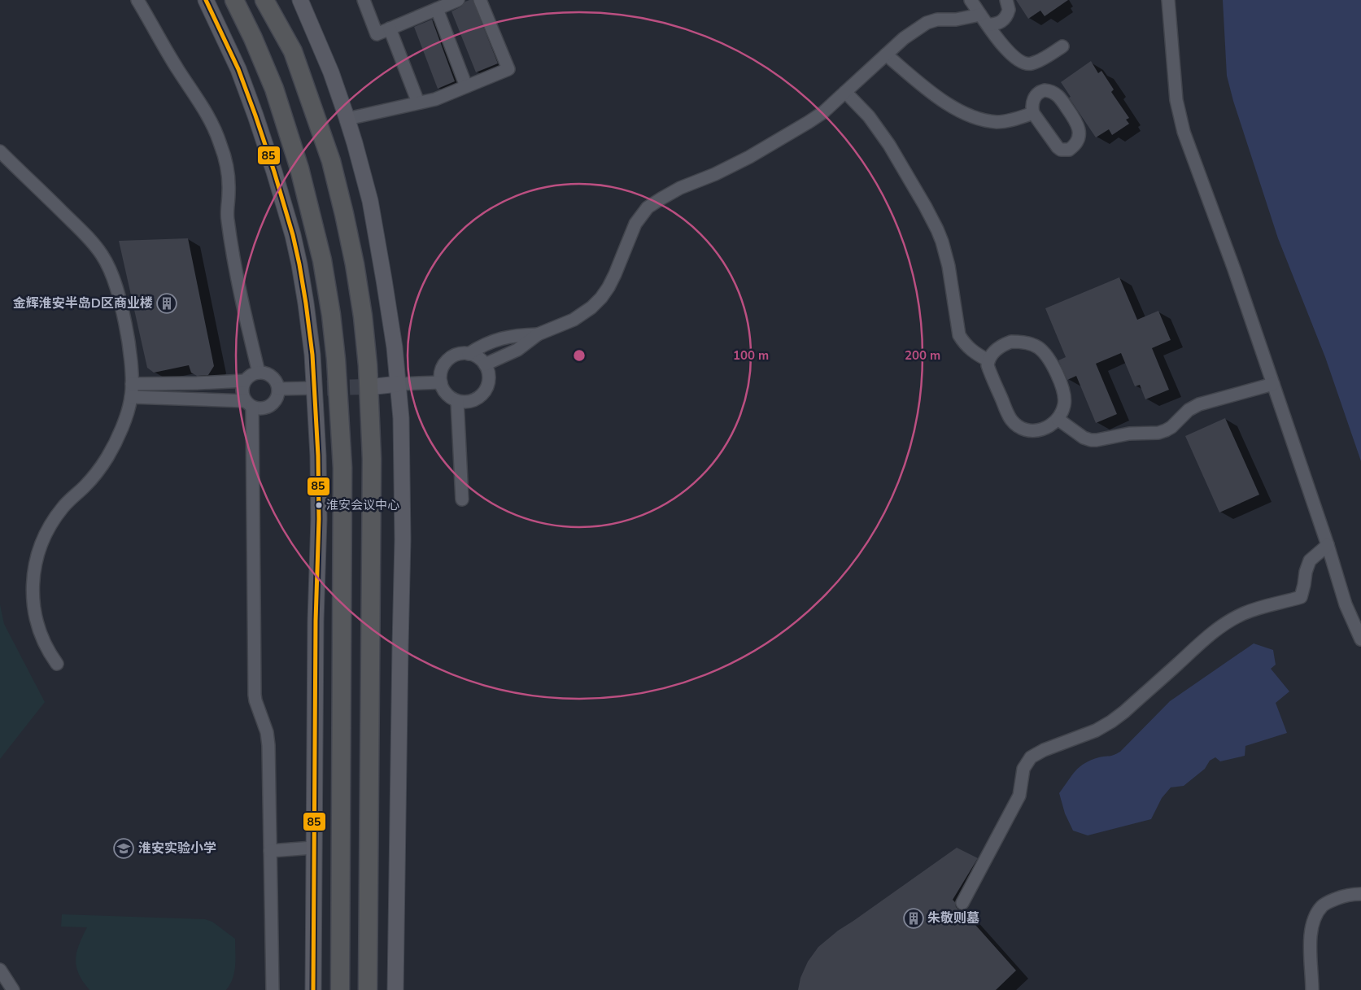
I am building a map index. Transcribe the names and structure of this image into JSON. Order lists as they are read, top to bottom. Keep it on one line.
{"places":{"building":["金辉淮安半岛D区商业楼","朱敬则墓"],"other":["淮安会议中心"],"school or university":["淮安实验小学"]},"lines":["transit line 85"],"rings":["100 m","200 m"]}
